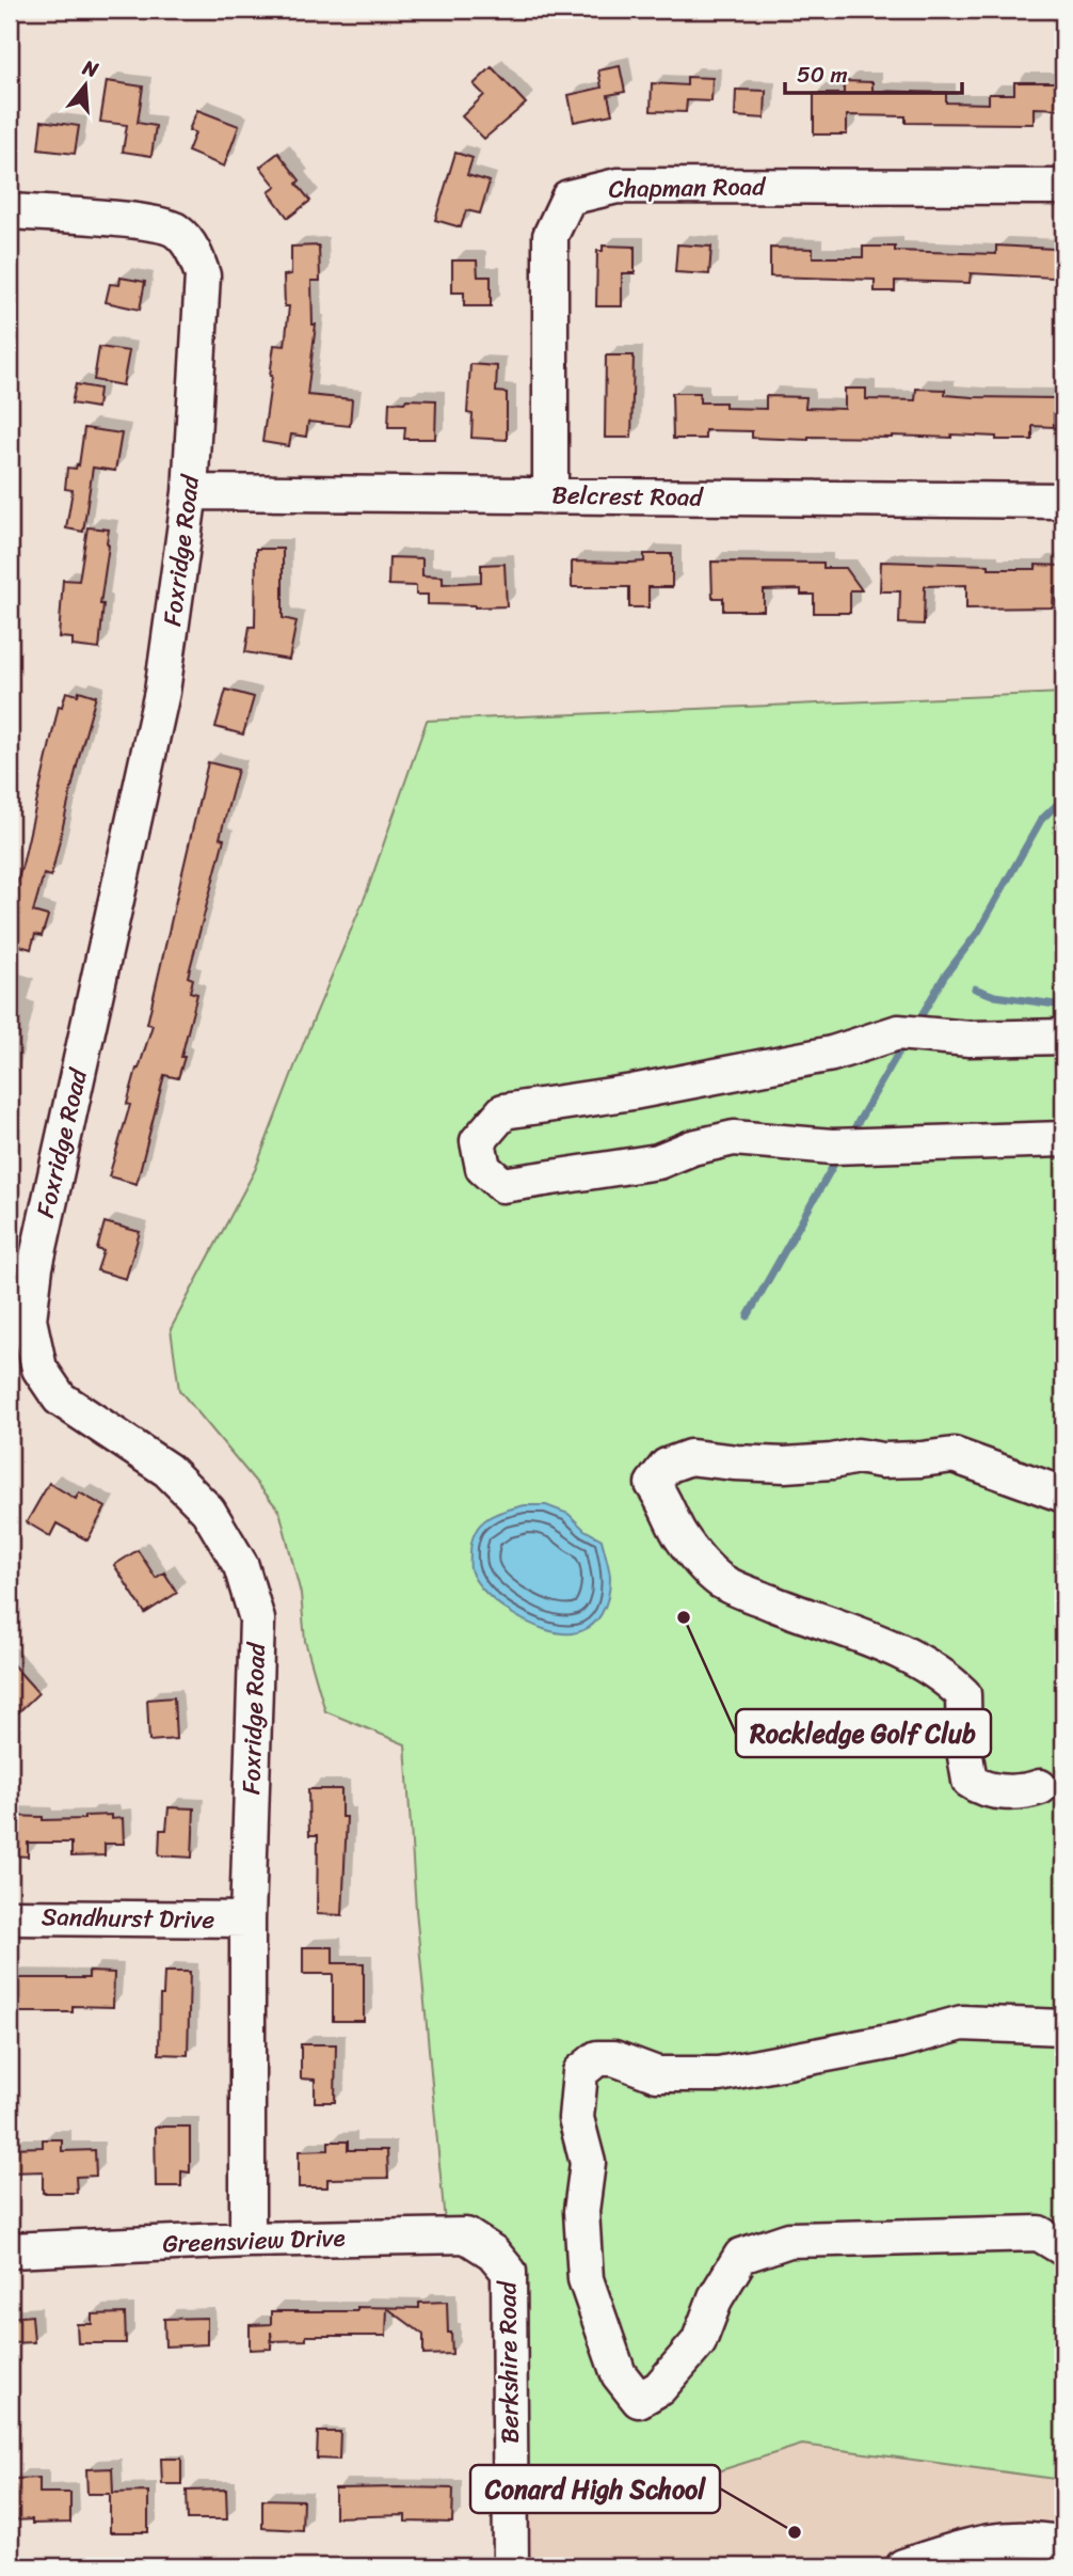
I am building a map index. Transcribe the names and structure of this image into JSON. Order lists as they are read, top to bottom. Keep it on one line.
{"streets":{"street":["Chapman Road","Belcrest Road","Foxridge Road","Sandhurst Drive","Greensview Drive","Berkshire Road"]},"crossings":[["Chapman Road","Belcrest Road"],["Belcrest Road","Foxridge Road"],["Foxridge Road","Sandhurst Drive"],["Foxridge Road","Greensview Drive"],["Greensview Drive","Berkshire Road"]],"places":["Rockledge Golf Club","Conard High School"],"scale_bar":"50 m","north":"top"}
